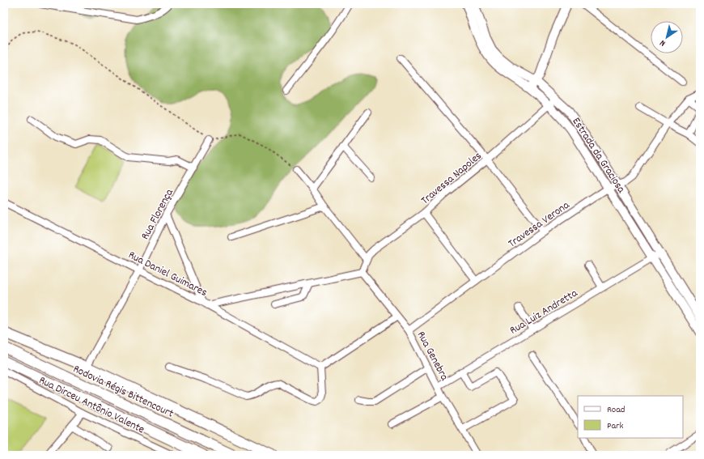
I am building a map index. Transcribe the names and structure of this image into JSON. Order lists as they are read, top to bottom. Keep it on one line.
{"streets":{"highway":["Rodovia Régis Bittencourt"],"main road":["Estrada da Graciosa"],"street":["Travessa Napoles","Rua Florença","Travessa Verona","Rua Daniel Guimares","Rua Luiz Andretta","Rua Genebra","Rua Dirceu Antônio Valente"]},"crossings":[["Estrada da Graciosa","Travessa Napoles"],["Estrada da Graciosa","Travessa Verona"],["Estrada da Graciosa","Rua Luiz Andretta"],["Travessa Napoles","Rua Genebra"],["Rua Florença","Rua Daniel Guimares"],["Travessa Verona","Rua Genebra"],["Rua Luiz Andretta","Rua Genebra"]],"legend":["Road","Park"],"north":"bottom left"}
